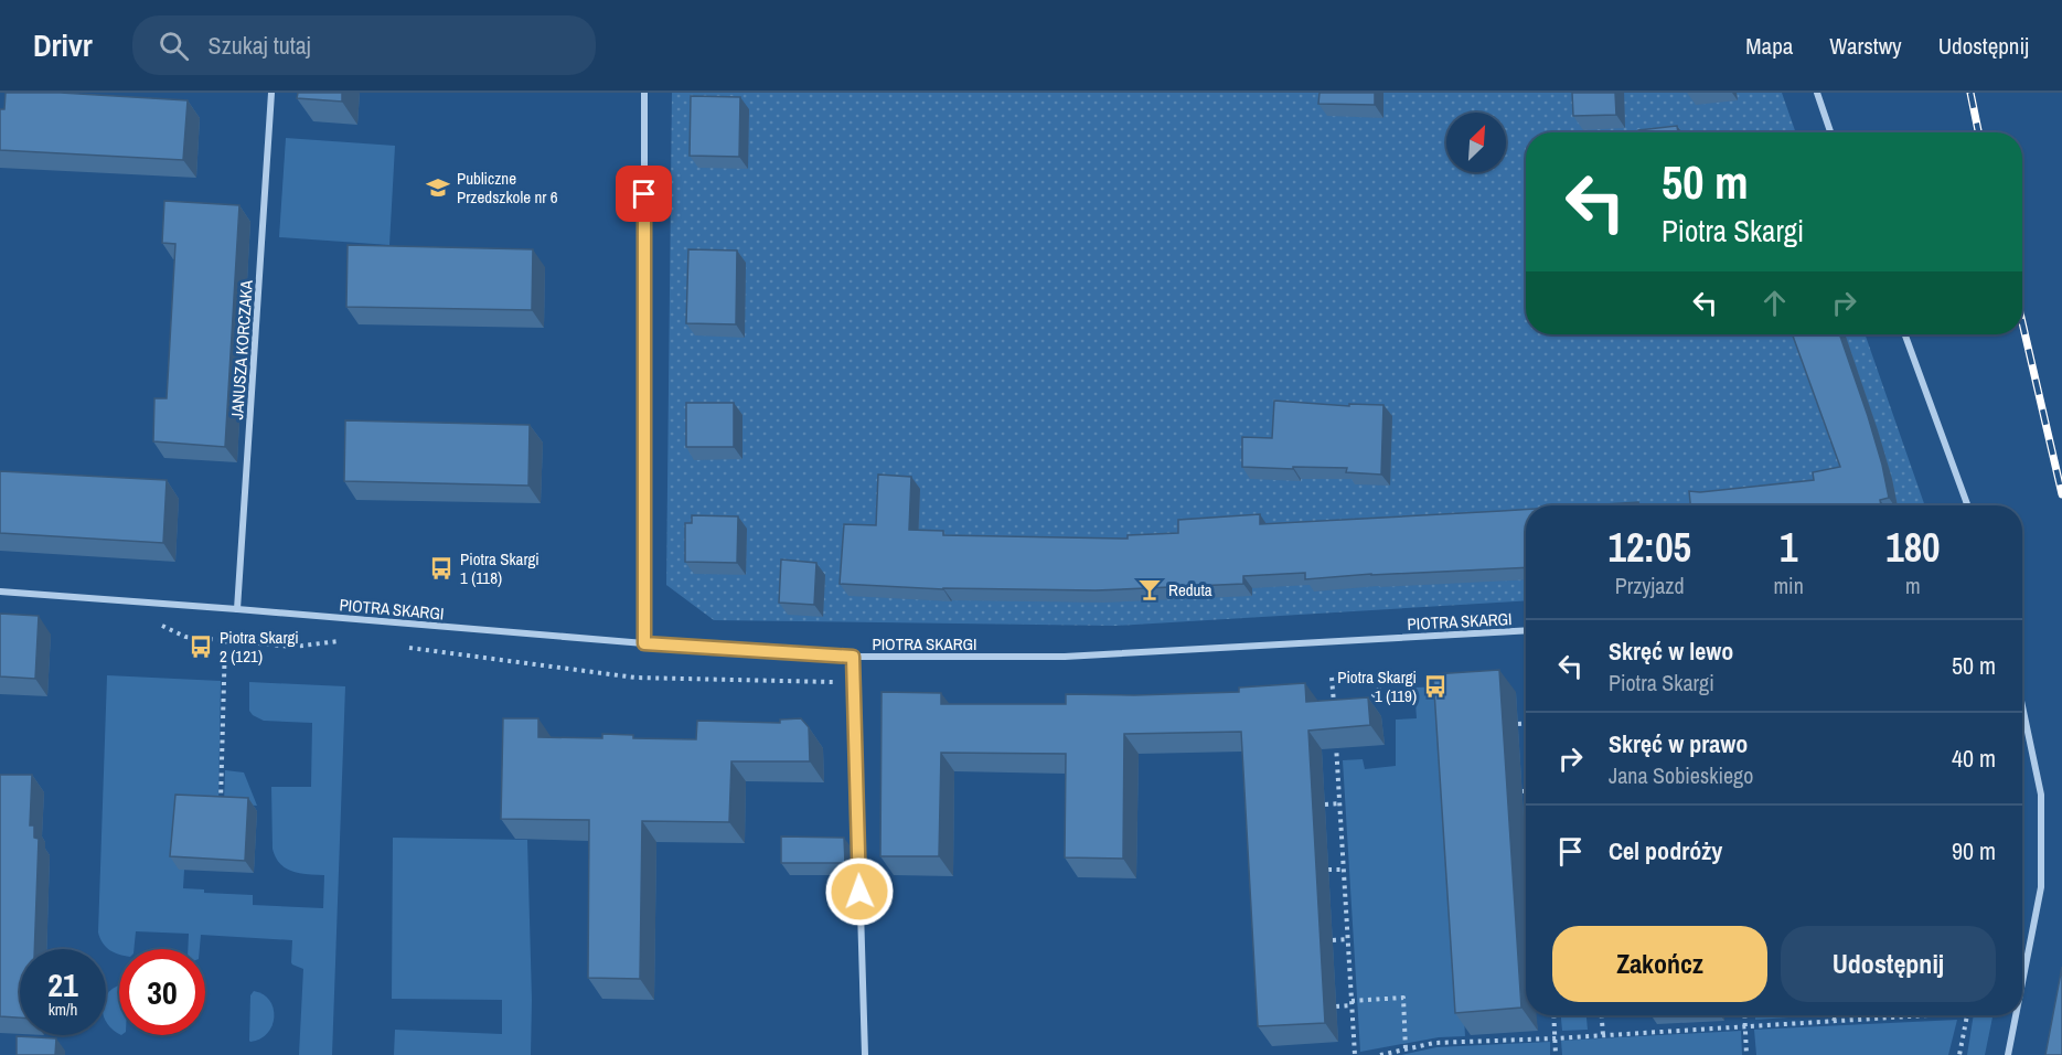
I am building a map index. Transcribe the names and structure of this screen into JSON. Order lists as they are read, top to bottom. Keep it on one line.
{"streets":{"street":["JANUSZA KORCZAKA","PIOTRA SKARGI"]},"crossings":[["JANUSZA KORCZAKA","PIOTRA SKARGI"]],"places":{"school or university":["Publiczne Przedszkole nr 6"],"bus stop":["Piotra Skargi 1 (118)","Piotra Skargi 2 (121)","Piotra Skargi 1 (119)"],"bar":["Reduta"]},"north":"top right","page":{"header":"Drivr","search":"Szukaj tutaj","nav":["Mapa","Warstwy","Udostępnij"],"turn":["50 m","Piotra Skargi"],"eta":["12:05","Przyjazd","1","min","180","m"],"list":[{"name":"Skręć w lewo","note":"Piotra Skargi","value":"50 m"},{"name":"Skręć w prawo","note":"Jana Sobieskiego","value":"40 m"},{"name":"Cel podróży","value":"90 m"}],"buttons":["Zakończ","Udostępnij"],"speed":"21 km/h","limit":"30"}}
